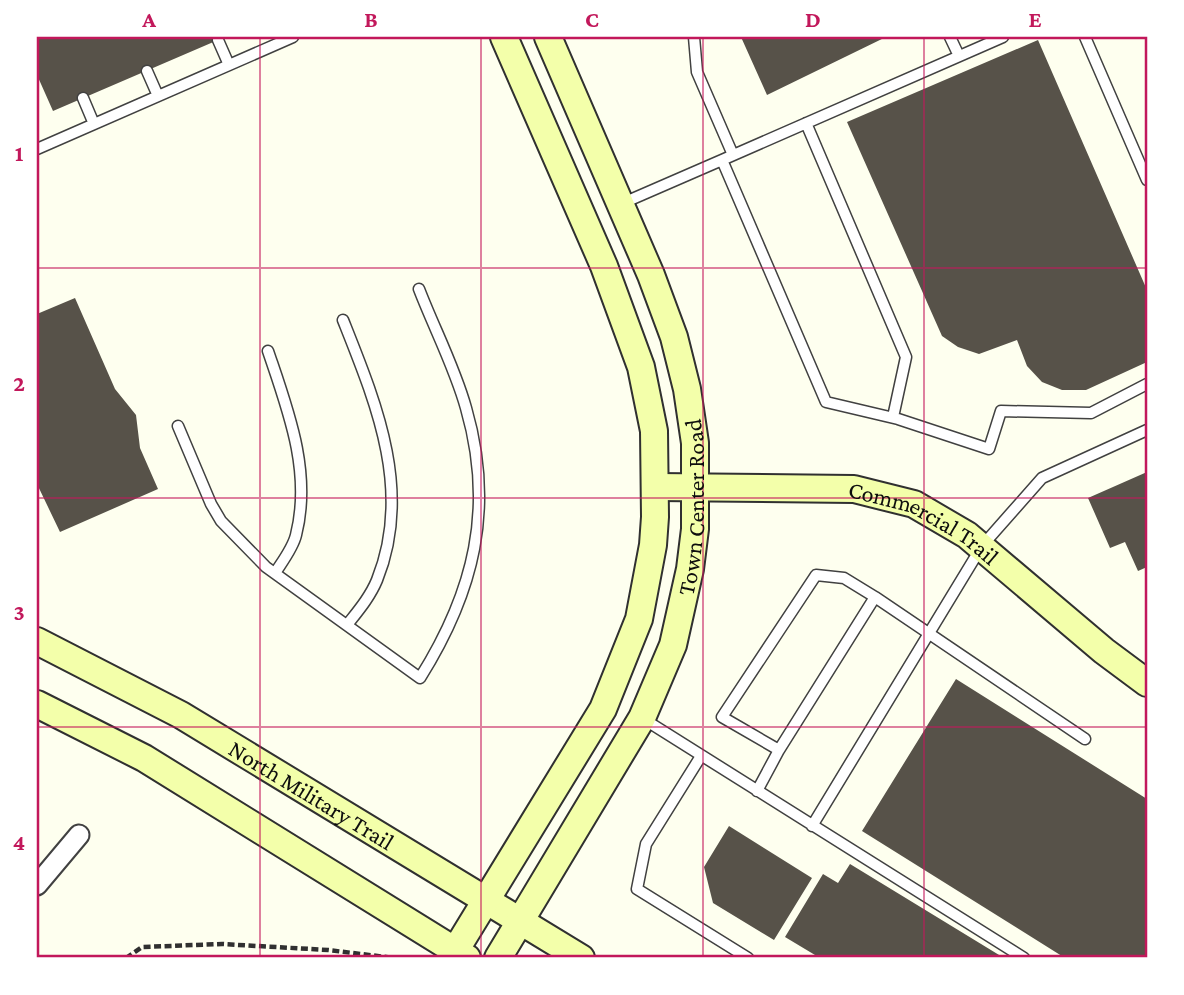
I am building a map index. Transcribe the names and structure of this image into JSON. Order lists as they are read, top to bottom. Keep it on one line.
{"streets":{"main road":["Town Center Road","Commercial Trail","North Military Trail"]},"crossings":[["Town Center Road","Commercial Trail"],["Town Center Road","North Military Trail"]],"grid":{"columns":["A","B","C","D","E"],"rows":["1","2","3","4"]}}
